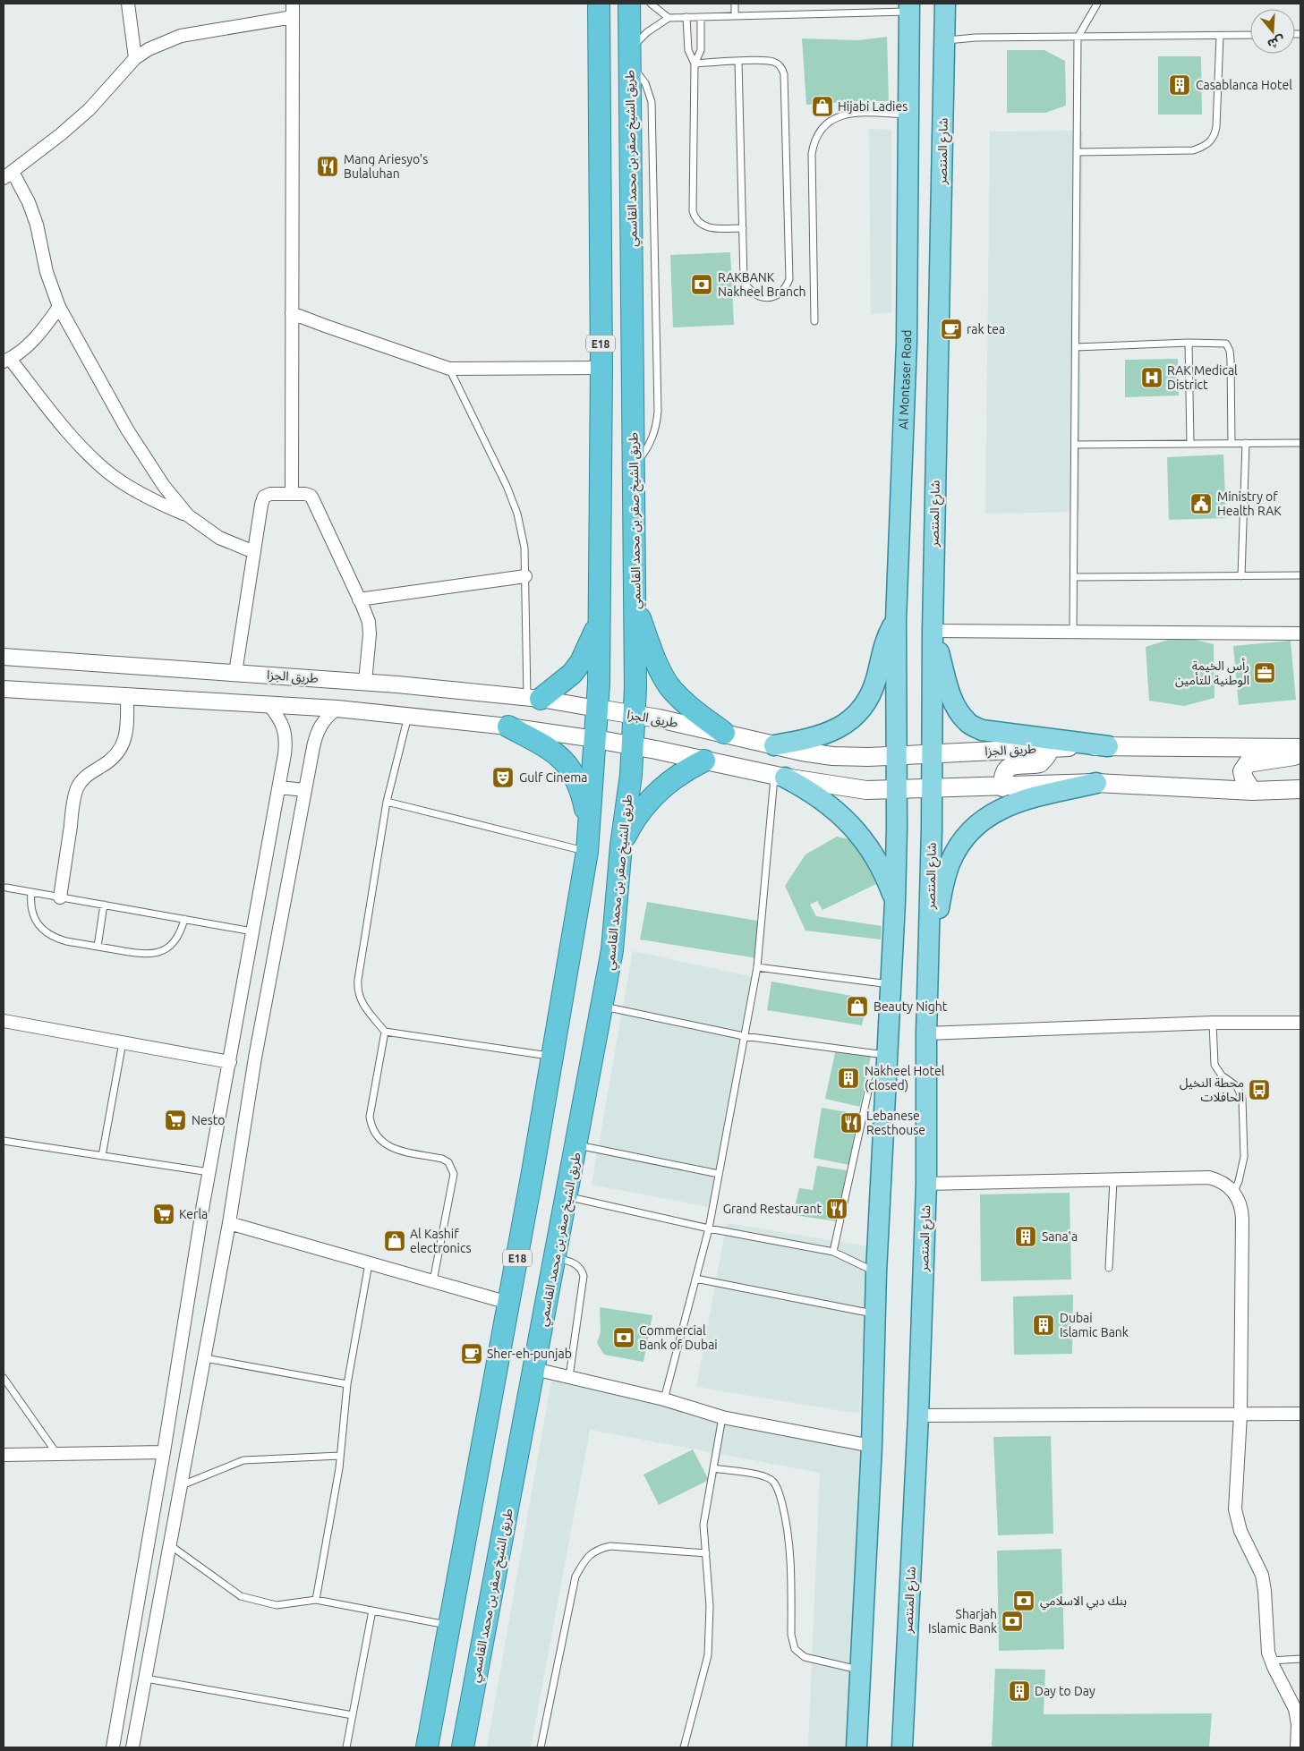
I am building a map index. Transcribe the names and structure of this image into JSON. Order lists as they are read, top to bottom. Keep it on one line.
{"streets":{"highway":["طريق الشيخ صقر بن محمد القاسمي","E18"],"main road":["شارع المنتصر","Al Montaser Road","طريق الجزا"]},"crossings":[["شارع المنتصر","طريق الجزا"],["طريق الشيخ صقر بن محمد القاسمي","طريق الجزا"],["E18","طريق الجزا"],["Al Montaser Road","طريق الجزا"]],"places":{"building":["Casablanca Hotel","Nakheel Hotel (closed)","Sana'a","Dubai Islamic Bank","Day to Day"],"shop":["Hijabi Ladies","Beauty Night","Al Kashif electronics"],"restaurant":["Mang Ariesyo's Bulaluhan","Lebanese Resthouse","Grand Restaurant"],"bank":["RAKBANK Nakheel Branch","Commercial Bank of Dubai","بنك دبي الاسلامي","Sharjah Islamic Bank"],"cafe":["rak tea","Sher-eh-punjab"],"hospital":["RAK Medical District"],"public building":["Ministry of Health RAK"],"office":["رأس الخيمة الوطنية للتأمين"],"theatre":["Gulf Cinema"],"bus stop":["محطة النخيل الحافلات"],"supermarket":["Nesto","Kerla"]},"north":"bottom"}
